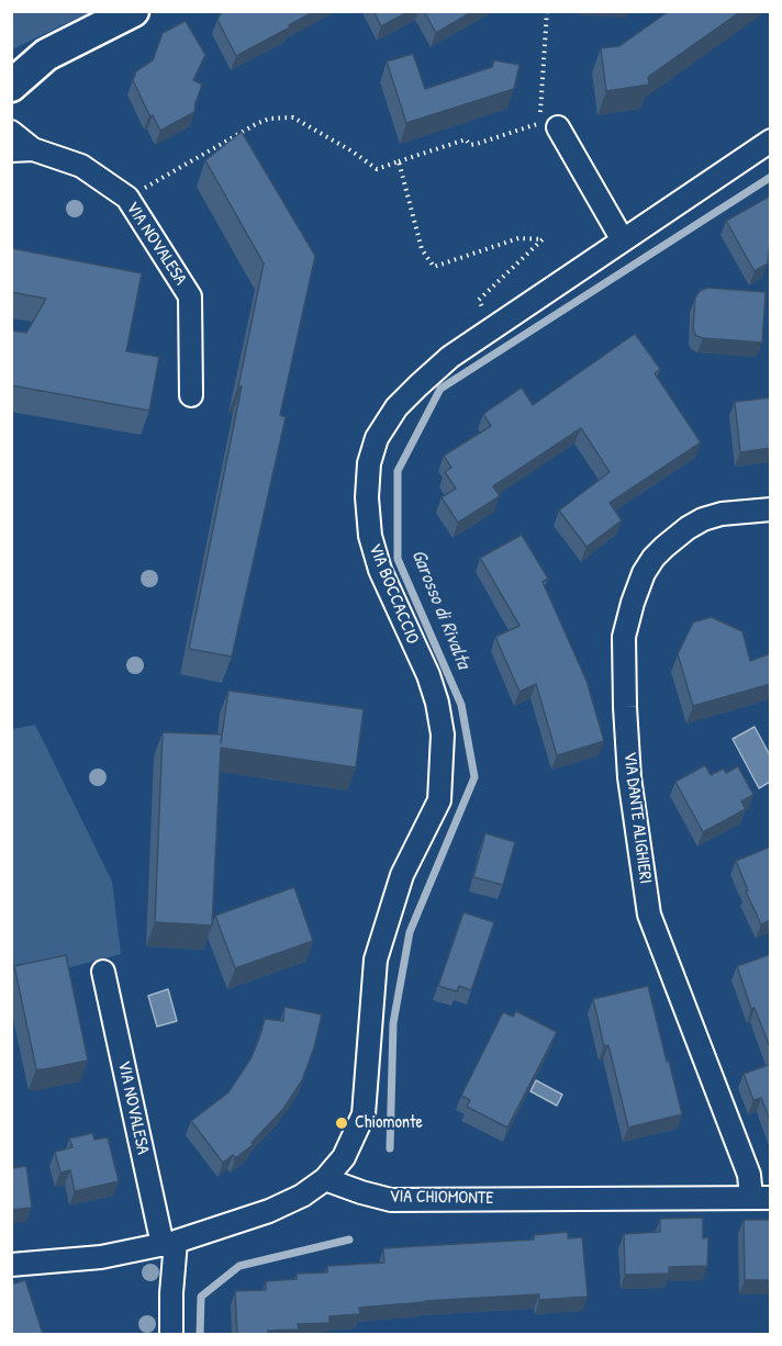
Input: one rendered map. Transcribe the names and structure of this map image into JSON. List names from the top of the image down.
{
  "streets": {
    "street": [
      "VIA NOVALESA",
      "VIA BOCCACCIO",
      "VIA DANTE ALIGHIERI",
      "VIA CHIOMONTE"
    ]
  },
  "crossings": [
    ["VIA BOCCACCIO", "VIA CHIOMONTE"],
    ["VIA DANTE ALIGHIERI", "VIA CHIOMONTE"]
  ],
  "water": ["Garosso di Rivalta"],
  "places": ["Chiomonte"]
}
